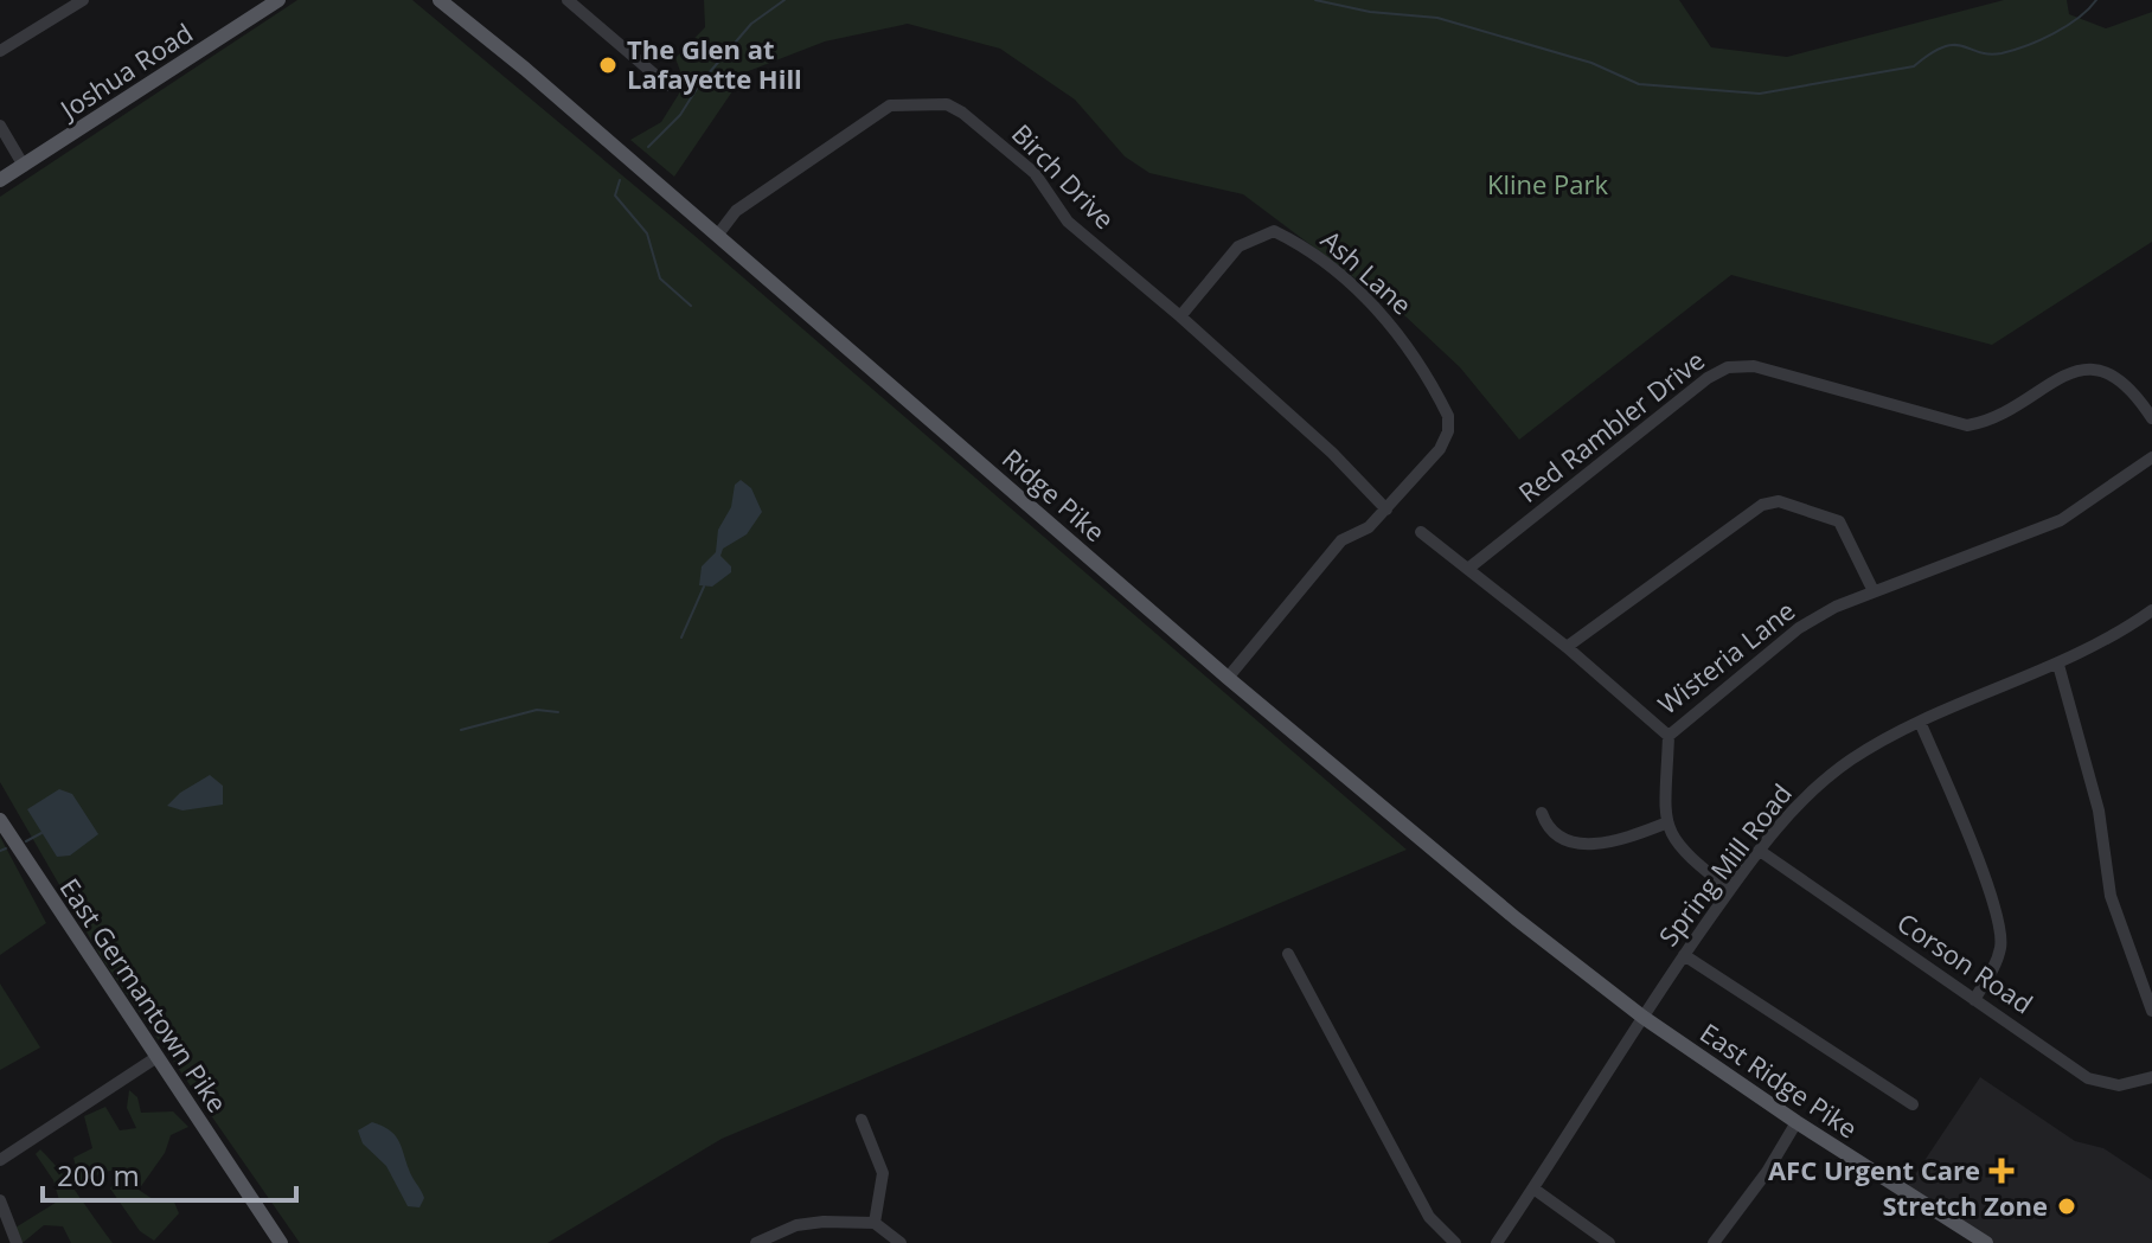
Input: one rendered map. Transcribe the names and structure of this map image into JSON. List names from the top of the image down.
{
  "streets": {
    "main road": [
      "Joshua Road",
      "Ridge Pike",
      "East Germantown Pike",
      "East Ridge Pike"
    ],
    "street": [
      "Birch Drive",
      "Ash Lane",
      "Red Rambler Drive",
      "Wisteria Lane",
      "Spring Mill Road",
      "Corson Road"
    ]
  },
  "crossings": [
    ["Birch Drive", "Ash Lane"],
    ["Birch Drive", "Ridge Pike"],
    ["Ash Lane", "Ridge Pike"],
    ["Red Rambler Drive", "Wisteria Lane"],
    ["Ridge Pike", "Spring Mill Road"],
    ["Ridge Pike", "East Ridge Pike"],
    ["Spring Mill Road", "Corson Road"],
    ["Spring Mill Road", "East Ridge Pike"]
  ],
  "parks": ["Kline Park"],
  "places": {
    "other": ["The Glen at Lafayette Hill", "Stretch Zone"],
    "health": ["AFC Urgent Care"]
  },
  "scale_bar": "200 m"
}
